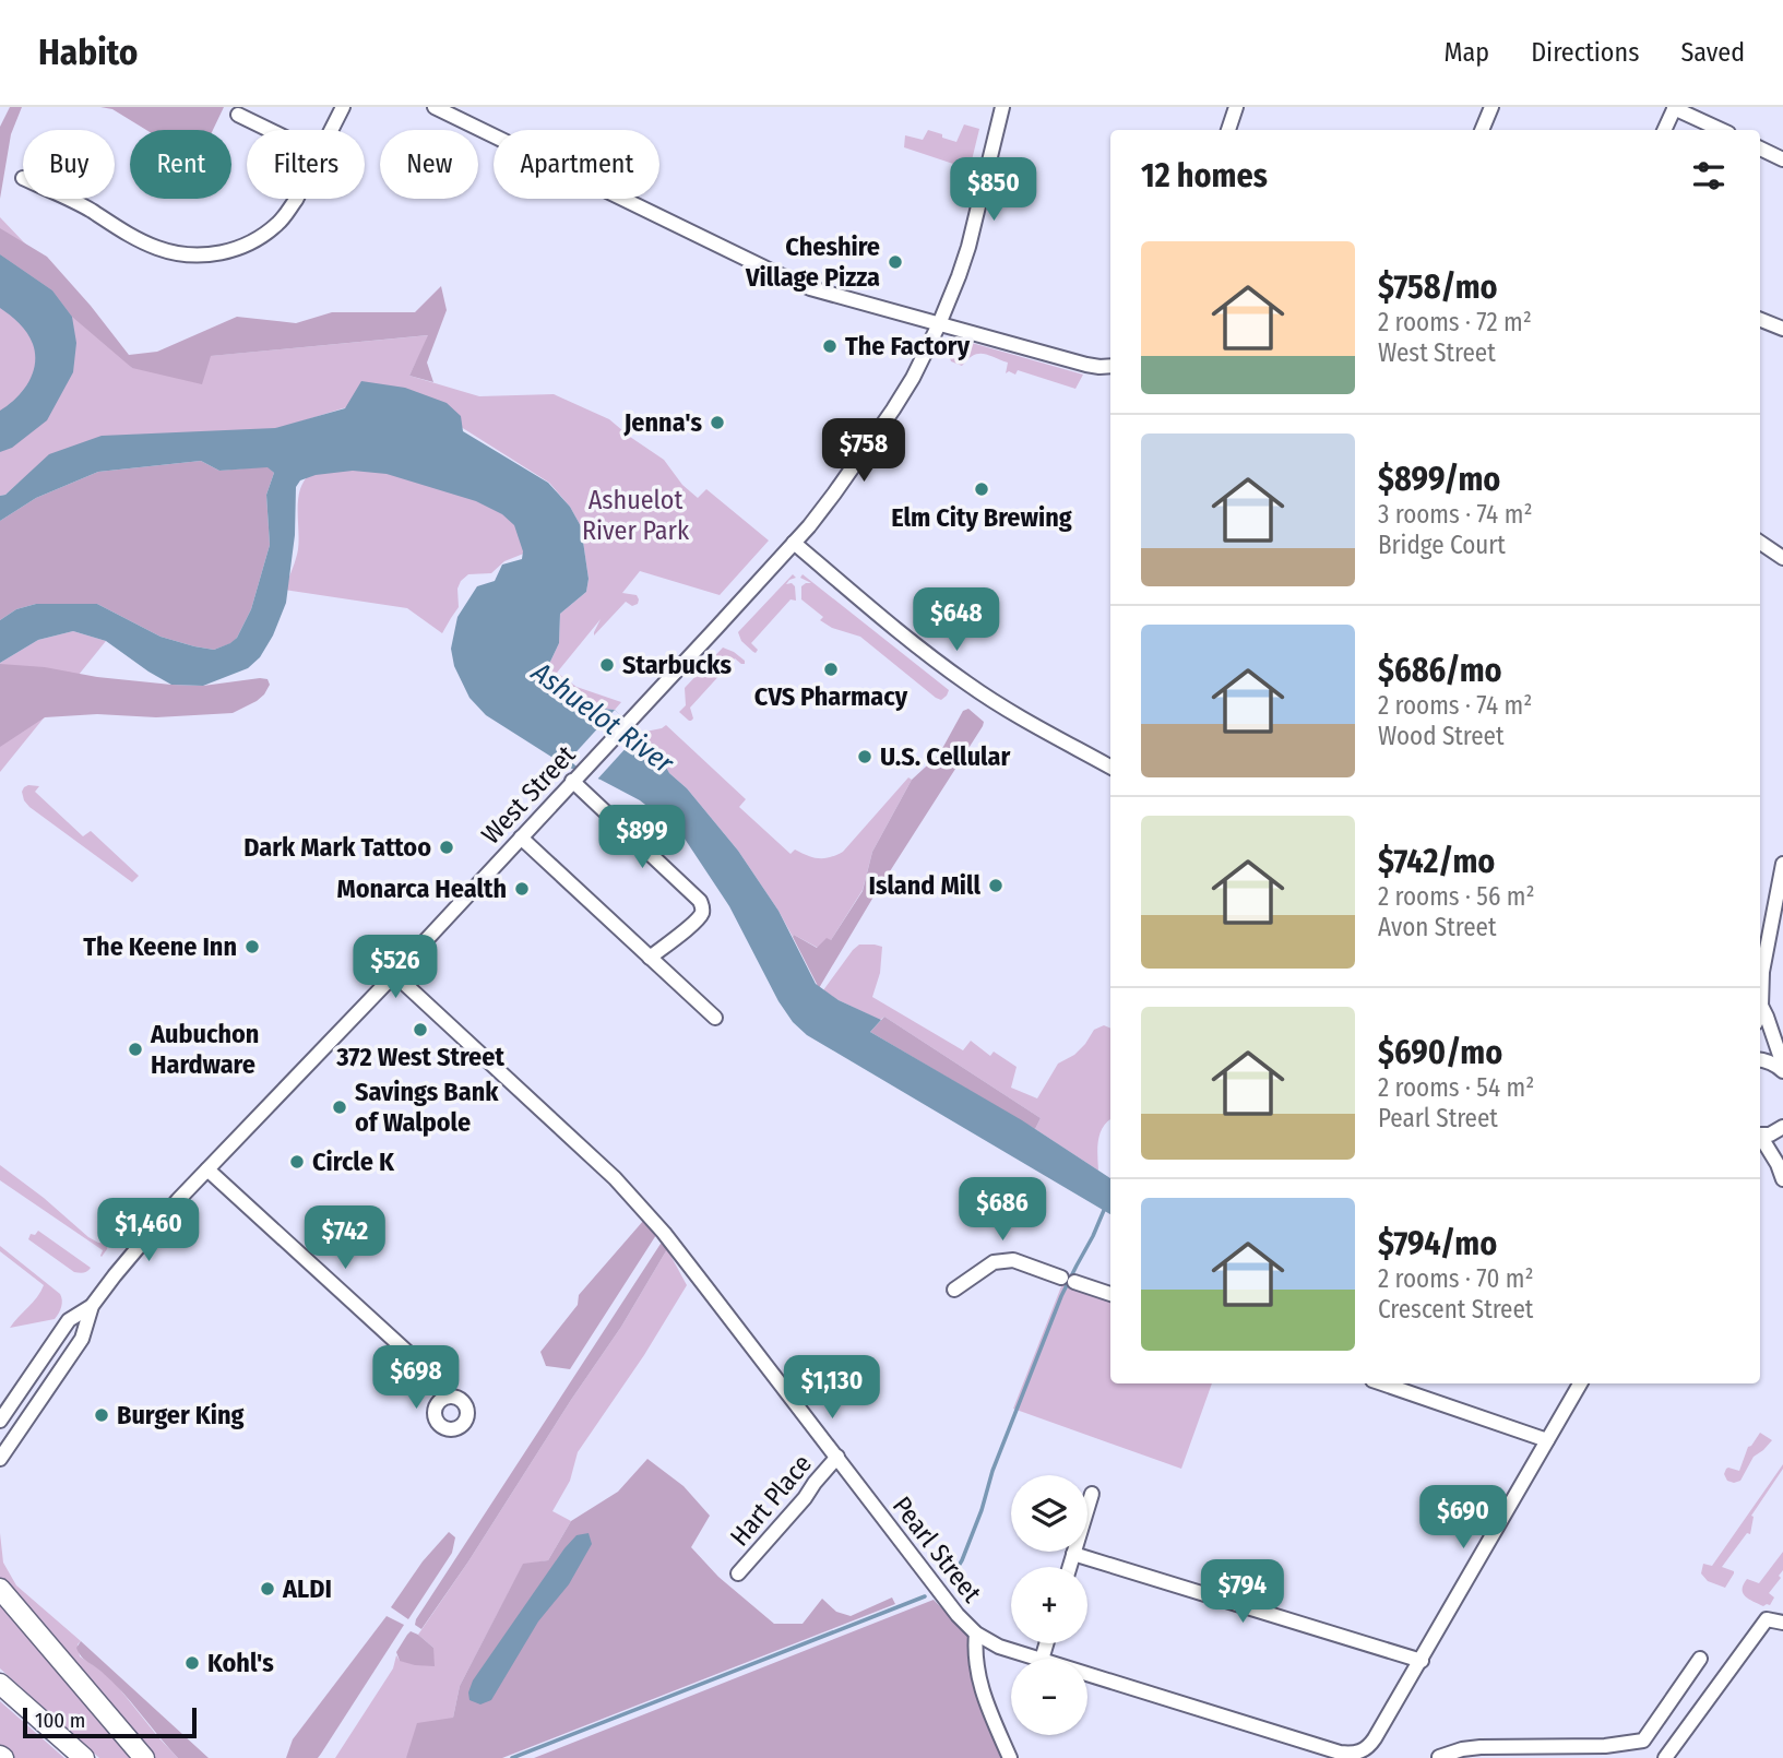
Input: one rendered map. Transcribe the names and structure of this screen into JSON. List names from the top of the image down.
{
  "streets": {
    "street": ["West Street", "Hart Place", "Pearl Street"]
  },
  "crossings": [
    ["West Street", "Pearl Street"],
    ["Hart Place", "Pearl Street"]
  ],
  "water": ["Ashuelot River"],
  "parks": ["Ashuelot River Park"],
  "places": [
    "Cheshire Village Pizza",
    "The Factory",
    "Jenna's",
    "Elm City Brewing",
    "Starbucks",
    "CVS Pharmacy",
    "U.S. Cellular",
    "Dark Mark Tattoo",
    "Island Mill",
    "Monarca Health",
    "The Keene Inn",
    "372 West Street",
    "Aubuchon Hardware",
    "Savings Bank of Walpole",
    "Circle K",
    "Burger King",
    "ALDI",
    "Kohl's"
  ],
  "scale_bar": "100 m",
  "page": {
    "header": "Habito",
    "nav": ["Map", "Directions", "Saved"],
    "chip": [
      "Buy",
      "Rent",
      "Filters",
      "New",
      "Apartment"
    ],
    "heading": "12 homes",
    "price": [
      "$850",
      "$758",
      "$648",
      "$899",
      "$526",
      "$686",
      "$1,460",
      "$742",
      "$698",
      "$1,130",
      "$690",
      "$794"
    ],
    "list": [
      {
        "name": "$758/mo",
        "note": "2 rooms · 72 m² · West Street"
      },
      {
        "name": "$899/mo",
        "note": "3 rooms · 74 m² · Bridge Court"
      },
      {
        "name": "$686/mo",
        "note": "2 rooms · 74 m² · Wood Street"
      },
      {
        "name": "$742/mo",
        "note": "2 rooms · 56 m² · Avon Street"
      },
      {
        "name": "$690/mo",
        "note": "2 rooms · 54 m² · Pearl Street"
      },
      {
        "name": "$794/mo",
        "note": "2 rooms · 70 m² · Crescent Street"
      }
    ],
    "map_buttons": ["+", "−"],
    "scale": "100 m"
  }
}
